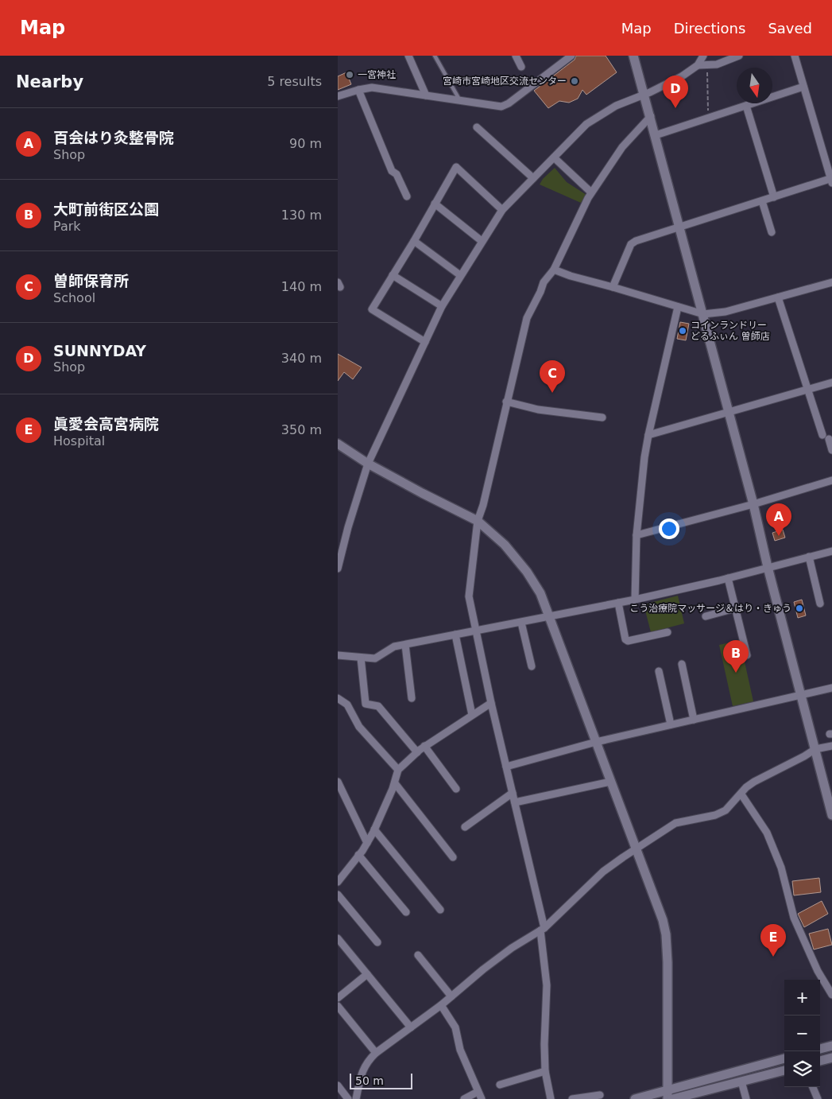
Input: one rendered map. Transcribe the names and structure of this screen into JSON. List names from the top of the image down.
{
  "places": [
    "一宮神社",
    "宮崎市宮崎地区交流センター",
    "コインランドリー どるふぃん 曽師店",
    "こう治療院マッサージ＆はり・きゅう"
  ],
  "scale_bar": "50 m",
  "north": "bottom",
  "page": {
    "header": "Map",
    "nav": ["Map", "Directions", "Saved"],
    "heading": ["Nearby", "5 results"],
    "pins": [
      "D",
      "C",
      "A",
      "B",
      "E"
    ],
    "list": [
      {
        "mark": "A",
        "name": "百会はり灸整骨院",
        "note": "Shop",
        "value": "90 m"
      },
      {
        "mark": "B",
        "name": "大町前街区公園",
        "note": "Park",
        "value": "130 m"
      },
      {
        "mark": "C",
        "name": "曽師保育所",
        "note": "School",
        "value": "140 m"
      },
      {
        "mark": "D",
        "name": "SUNNYDAY",
        "note": "Shop",
        "value": "340 m"
      },
      {
        "mark": "E",
        "name": "眞愛会高宮病院",
        "note": "Hospital",
        "value": "350 m"
      }
    ],
    "map_buttons": ["+", "−"],
    "scale": "50 m"
  }
}
